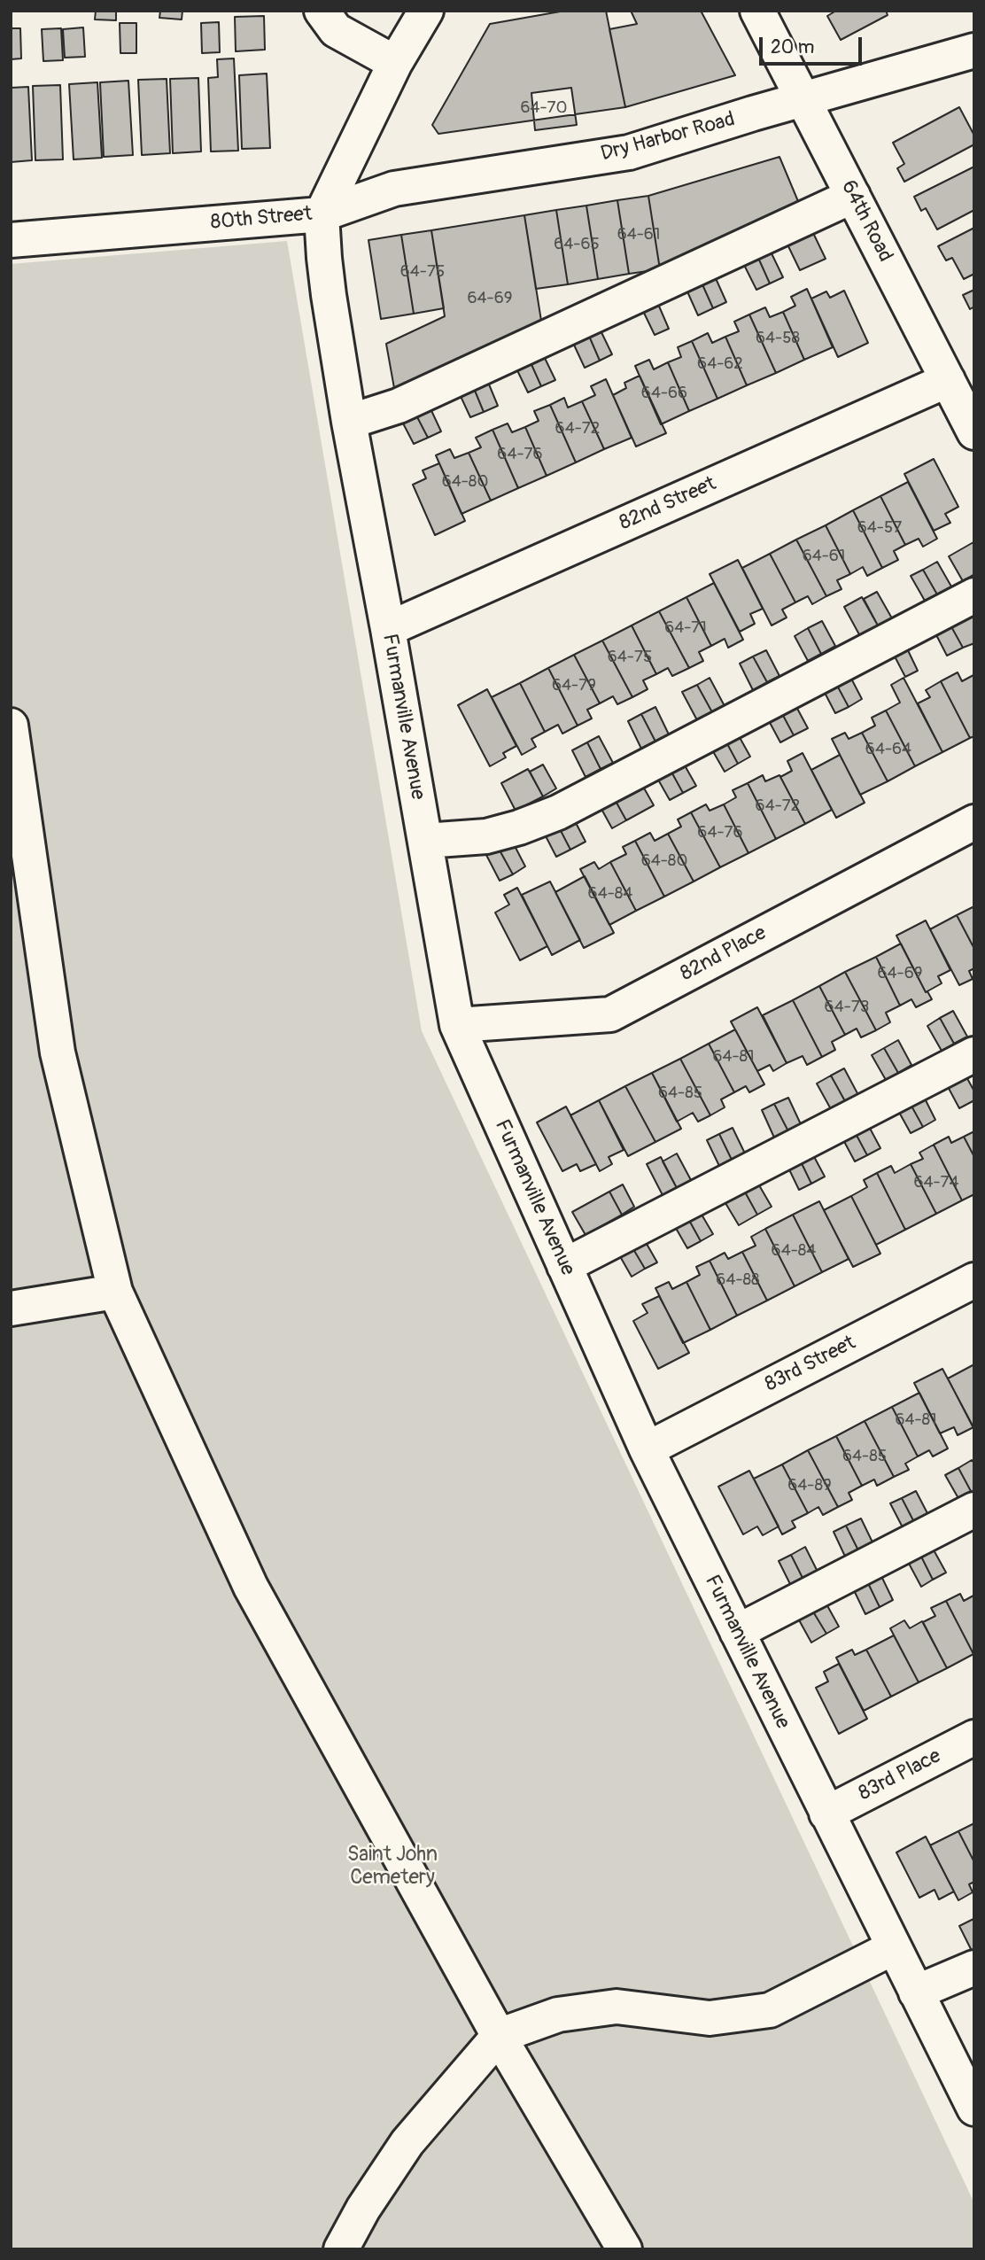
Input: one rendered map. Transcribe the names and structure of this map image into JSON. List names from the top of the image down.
{
  "streets": {
    "street": [
      "Dry Harbor Road",
      "80th Street",
      "64th Road",
      "82nd Street",
      "Furmanville Avenue",
      "82nd Place",
      "83rd Street",
      "83rd Place"
    ]
  },
  "crossings": [
    ["Dry Harbor Road", "80th Street"],
    ["Dry Harbor Road", "64th Road"],
    ["Dry Harbor Road", "Furmanville Avenue"],
    ["80th Street", "Furmanville Avenue"],
    ["64th Road", "82nd Street"],
    ["82nd Street", "Furmanville Avenue"],
    ["Furmanville Avenue", "82nd Place"],
    ["Furmanville Avenue", "83rd Street"],
    ["Furmanville Avenue", "83rd Place"]
  ],
  "parks": ["Saint John Cemetery"],
  "house_numbers": [
    "64-70",
    "64-61",
    "64-65",
    "64-75",
    "64-69",
    "64-58",
    "64-62",
    "64-66",
    "64-72",
    "64-76",
    "64-80",
    "64-57",
    "64-61",
    "64-71",
    "64-75",
    "64-79",
    "64-64",
    "64-72",
    "64-76",
    "64-80",
    "64-84",
    "64-69",
    "64-73",
    "64-81",
    "64-85",
    "64-74",
    "64-84",
    "64-88",
    "64-81",
    "64-85",
    "64-89"
  ],
  "scale_bar": "20 m"
}
